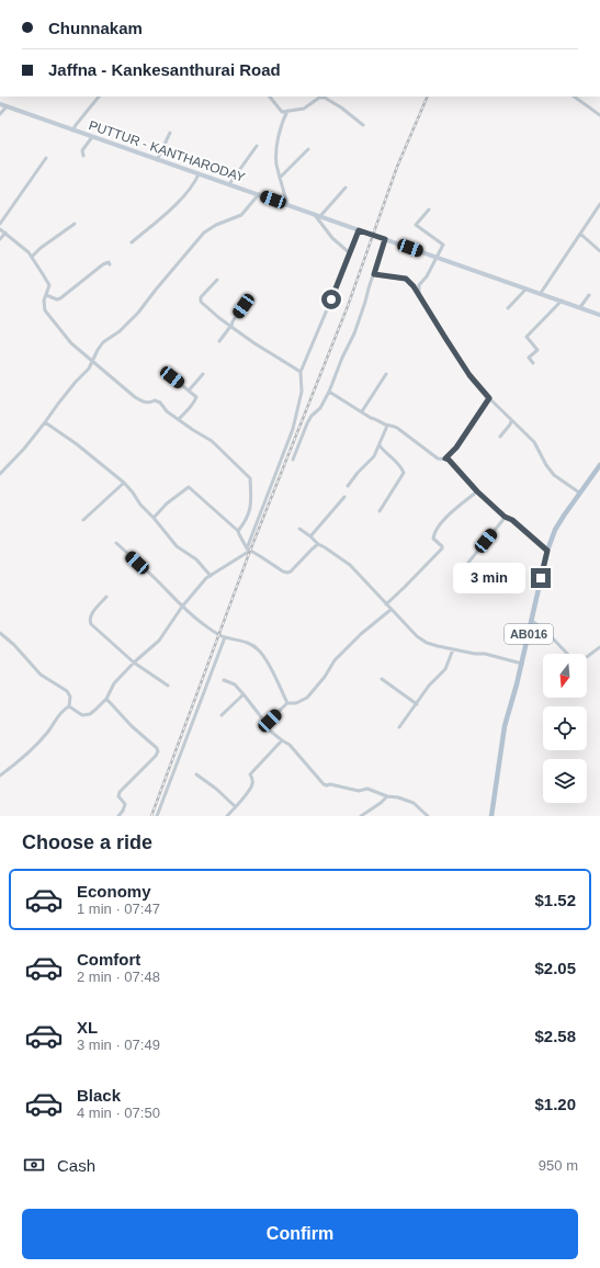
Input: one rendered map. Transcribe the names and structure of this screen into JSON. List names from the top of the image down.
{
  "streets": {
    "main road": ["PUTTUR - KANTHARODAY", "AB016"]
  },
  "north": "bottom",
  "page": {
    "banner": ["Chunnakam", "Jaffna - Kankesanthurai Road"],
    "bubble": "3 min",
    "heading": "Choose a ride",
    "list": [
      {
        "name": "Economy",
        "note": "1 min · 07:47",
        "value": "$1.52"
      },
      {
        "name": "Comfort",
        "note": "2 min · 07:48",
        "value": "$2.05"
      },
      {
        "name": "XL",
        "note": "3 min · 07:49",
        "value": "$2.58"
      },
      {
        "name": "Black",
        "note": "4 min · 07:50",
        "value": "$1.20"
      }
    ],
    "pay": ["Cash", "950 m"],
    "buttons": "Confirm"
  }
}
